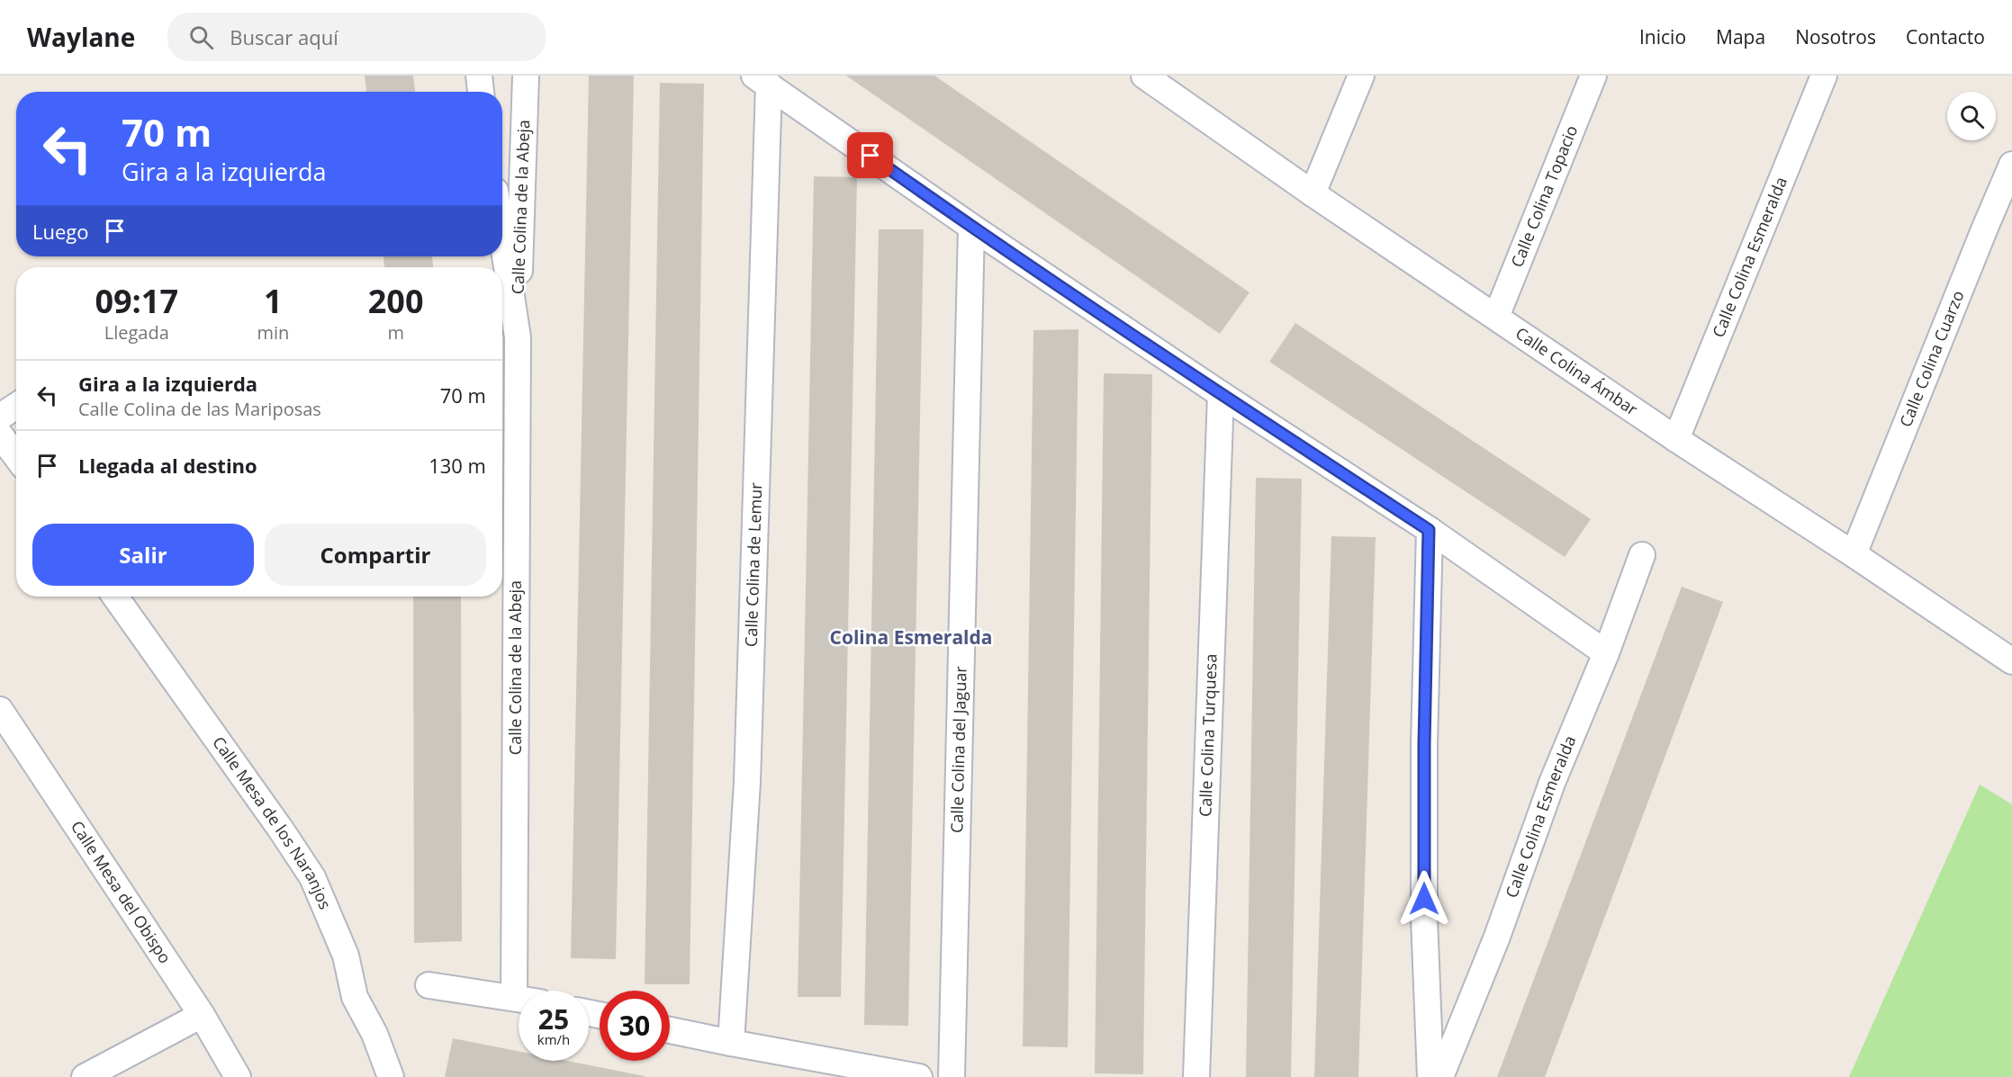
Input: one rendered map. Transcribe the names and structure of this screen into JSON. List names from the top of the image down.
{
  "streets": {
    "street": [
      "Calle Colina Topacio",
      "Calle Colina de la Abeja",
      "Calle Colina Esmeralda",
      "Calle Colina Cuarzo",
      "Calle Colina Ámbar",
      "Calle Colina de Lemur",
      "Calle Colina Turquesa",
      "Calle Colina del Jaguar",
      "Calle Mesa de los Naranjos",
      "Calle Mesa del Obispo"
    ]
  },
  "crossings": [
    ["Calle Colina Topacio", "Calle Colina Ámbar"],
    ["Calle Colina Esmeralda", "Calle Colina Ámbar"],
    ["Calle Colina Cuarzo", "Calle Colina Ámbar"]
  ],
  "districts": ["Colina Esmeralda"],
  "page": {
    "header": "Waylane",
    "search": "Buscar aquí",
    "nav": [
      "Inicio",
      "Mapa",
      "Nosotros",
      "Contacto"
    ],
    "turn": ["70 m", "Gira a la izquierda"],
    "then": "Luego",
    "eta": [
      "09:17",
      "Llegada",
      "1",
      "min",
      "200",
      "m"
    ],
    "list": [
      {
        "name": "Gira a la izquierda",
        "note": "Calle Colina de las Mariposas",
        "value": "70 m"
      },
      {
        "name": "Llegada al destino",
        "value": "130 m"
      }
    ],
    "buttons": ["Salir", "Compartir"],
    "speed": "25 km/h",
    "limit": "30"
  }
}
